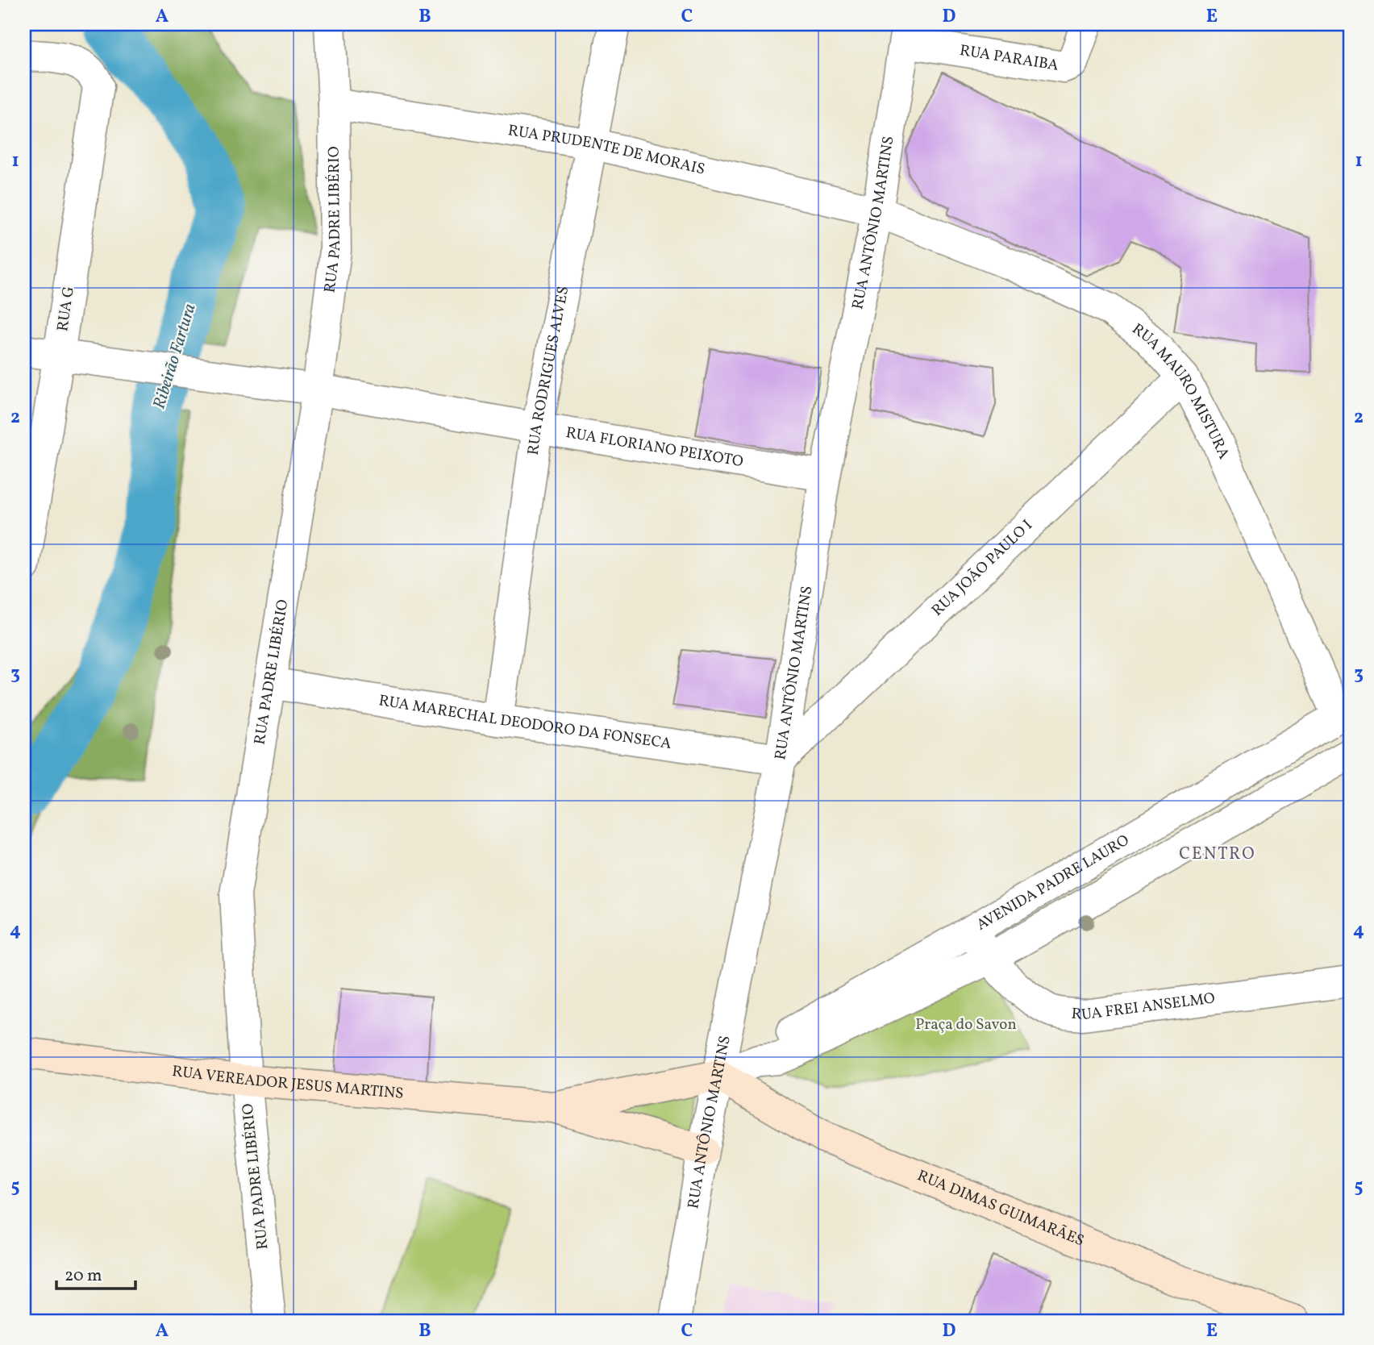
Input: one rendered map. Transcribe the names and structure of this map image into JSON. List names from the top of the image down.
{
  "streets": {
    "main road": ["RUA VEREADOR JESUS MARTINS", "RUA DIMAS GUIMARÃES"],
    "street": [
      "RUA PARAIBA",
      "RUA PRUDENTE DE MORAIS",
      "RUA PADRE LIBÉRIO",
      "RUA ANTÔNIO MARTINS",
      "RUA G",
      "RUA RODRIGUES ALVES",
      "RUA MAURO MISTURA",
      "RUA FLORIANO PEIXOTO",
      "RUA JOÃO PAULO I",
      "RUA MARECHAL DEODORO DA FONSECA",
      "AVENIDA PADRE LAURO",
      "RUA FREI ANSELMO"
    ]
  },
  "crossings": [
    ["RUA PARAIBA", "RUA ANTÔNIO MARTINS"],
    ["RUA PRUDENTE DE MORAIS", "RUA PADRE LIBÉRIO"],
    ["RUA PRUDENTE DE MORAIS", "RUA ANTÔNIO MARTINS"],
    ["RUA PRUDENTE DE MORAIS", "RUA RODRIGUES ALVES"],
    ["RUA PRUDENTE DE MORAIS", "RUA MAURO MISTURA"],
    ["RUA PADRE LIBÉRIO", "RUA FLORIANO PEIXOTO"],
    ["RUA PADRE LIBÉRIO", "RUA MARECHAL DEODORO DA FONSECA"],
    ["RUA PADRE LIBÉRIO", "RUA VEREADOR JESUS MARTINS"],
    ["RUA ANTÔNIO MARTINS", "RUA MAURO MISTURA"],
    ["RUA ANTÔNIO MARTINS", "RUA FLORIANO PEIXOTO"],
    ["RUA ANTÔNIO MARTINS", "RUA JOÃO PAULO I"],
    ["RUA ANTÔNIO MARTINS", "RUA MARECHAL DEODORO DA FONSECA"],
    ["RUA ANTÔNIO MARTINS", "AVENIDA PADRE LAURO"],
    ["RUA ANTÔNIO MARTINS", "RUA VEREADOR JESUS MARTINS"],
    ["RUA ANTÔNIO MARTINS", "RUA DIMAS GUIMARÃES"],
    ["RUA G", "RUA FLORIANO PEIXOTO"],
    ["RUA RODRIGUES ALVES", "RUA FLORIANO PEIXOTO"],
    ["RUA RODRIGUES ALVES", "RUA MARECHAL DEODORO DA FONSECA"],
    ["RUA MAURO MISTURA", "RUA JOÃO PAULO I"],
    ["RUA MAURO MISTURA", "AVENIDA PADRE LAURO"],
    ["RUA JOÃO PAULO I", "RUA MARECHAL DEODORO DA FONSECA"],
    ["AVENIDA PADRE LAURO", "RUA FREI ANSELMO"],
    ["AVENIDA PADRE LAURO", "RUA VEREADOR JESUS MARTINS"],
    ["AVENIDA PADRE LAURO", "RUA DIMAS GUIMARÃES"],
    ["RUA VEREADOR JESUS MARTINS", "RUA DIMAS GUIMARÃES"]
  ],
  "districts": ["CENTRO"],
  "water": ["Ribeirão Fartura"],
  "parks": ["Praça do Savon"],
  "scale_bar": "20 m",
  "grid": {
    "columns": [
      "A",
      "B",
      "C",
      "D",
      "E"
    ],
    "rows": [
      "1",
      "2",
      "3",
      "4",
      "5"
    ]
  }
}
